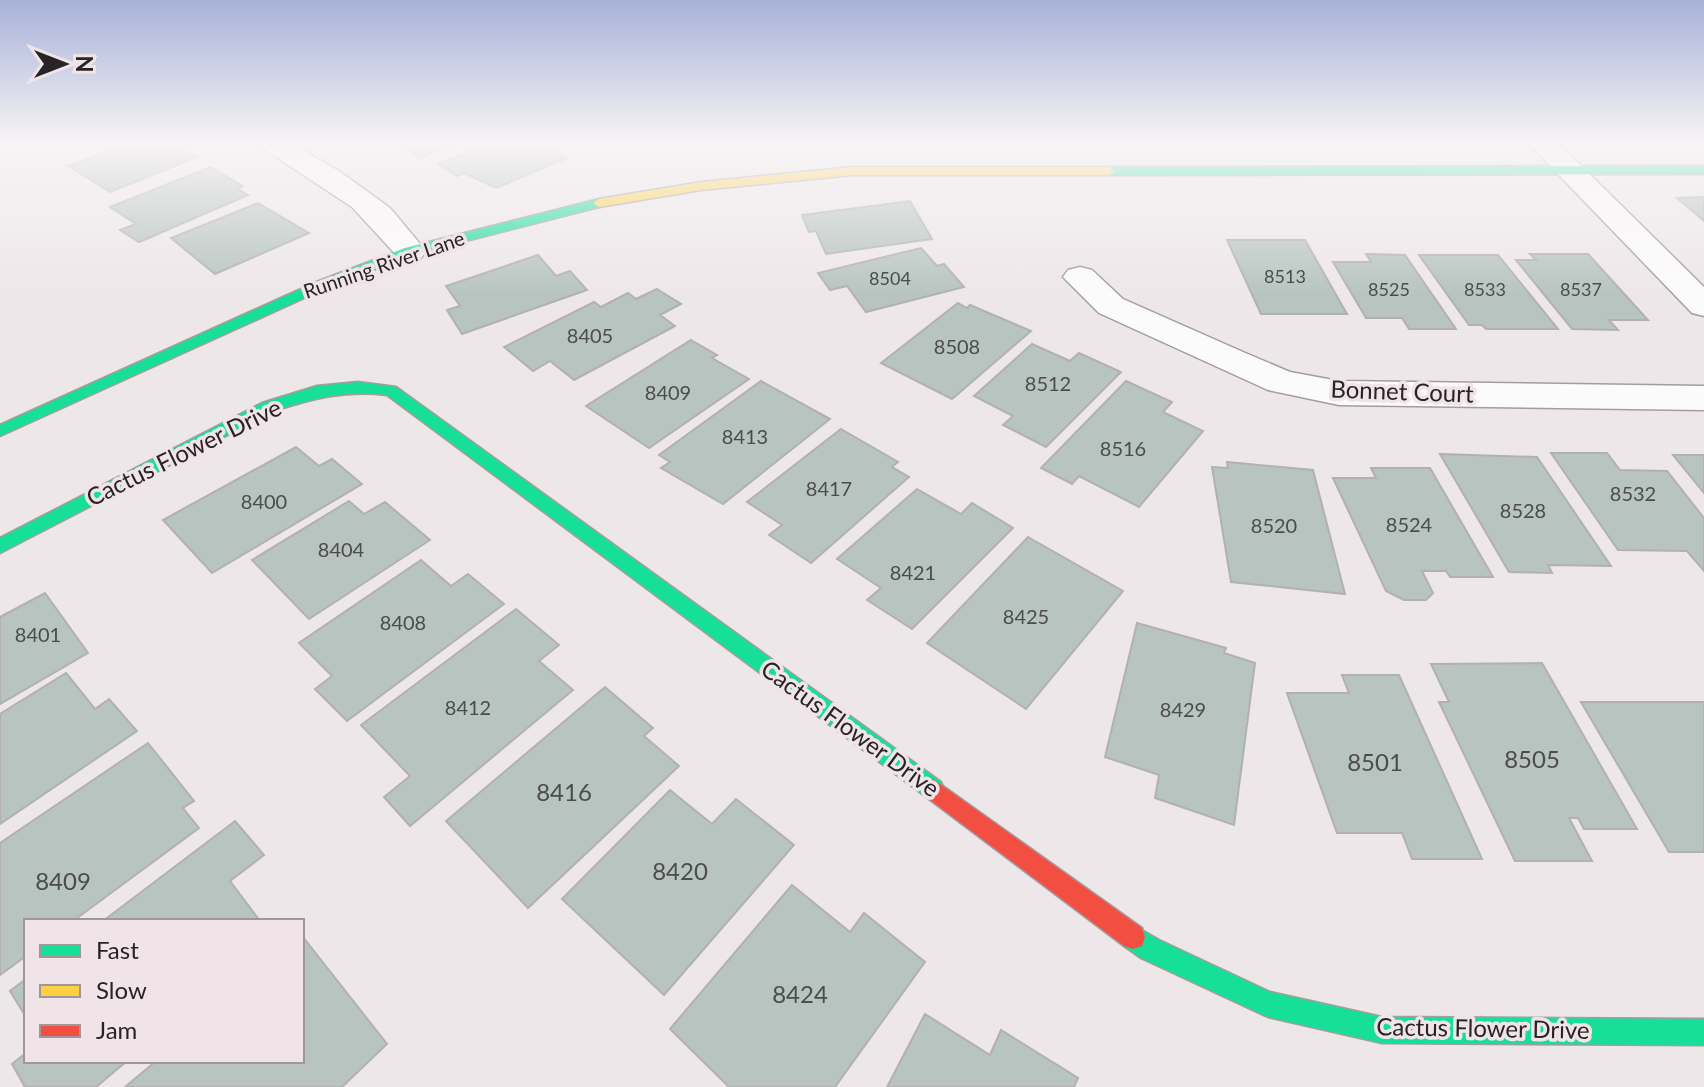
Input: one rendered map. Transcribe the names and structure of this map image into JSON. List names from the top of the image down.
{
  "streets": {
    "street": ["Running River Lane", "Bonnet Court", "Cactus Flower Drive"]
  },
  "house_numbers": [
    "8513",
    "8504",
    "8525",
    "8533",
    "8537",
    "8405",
    "8508",
    "8512",
    "8409",
    "8413",
    "8516",
    "8417",
    "8532",
    "8400",
    "8528",
    "8524",
    "8520",
    "8404",
    "8421",
    "8425",
    "8408",
    "8401",
    "8412",
    "8429",
    "8505",
    "8501",
    "8416",
    "8420",
    "8409",
    "8424"
  ],
  "legend": ["Fast", "Slow", "Jam"],
  "north": "right"
}
